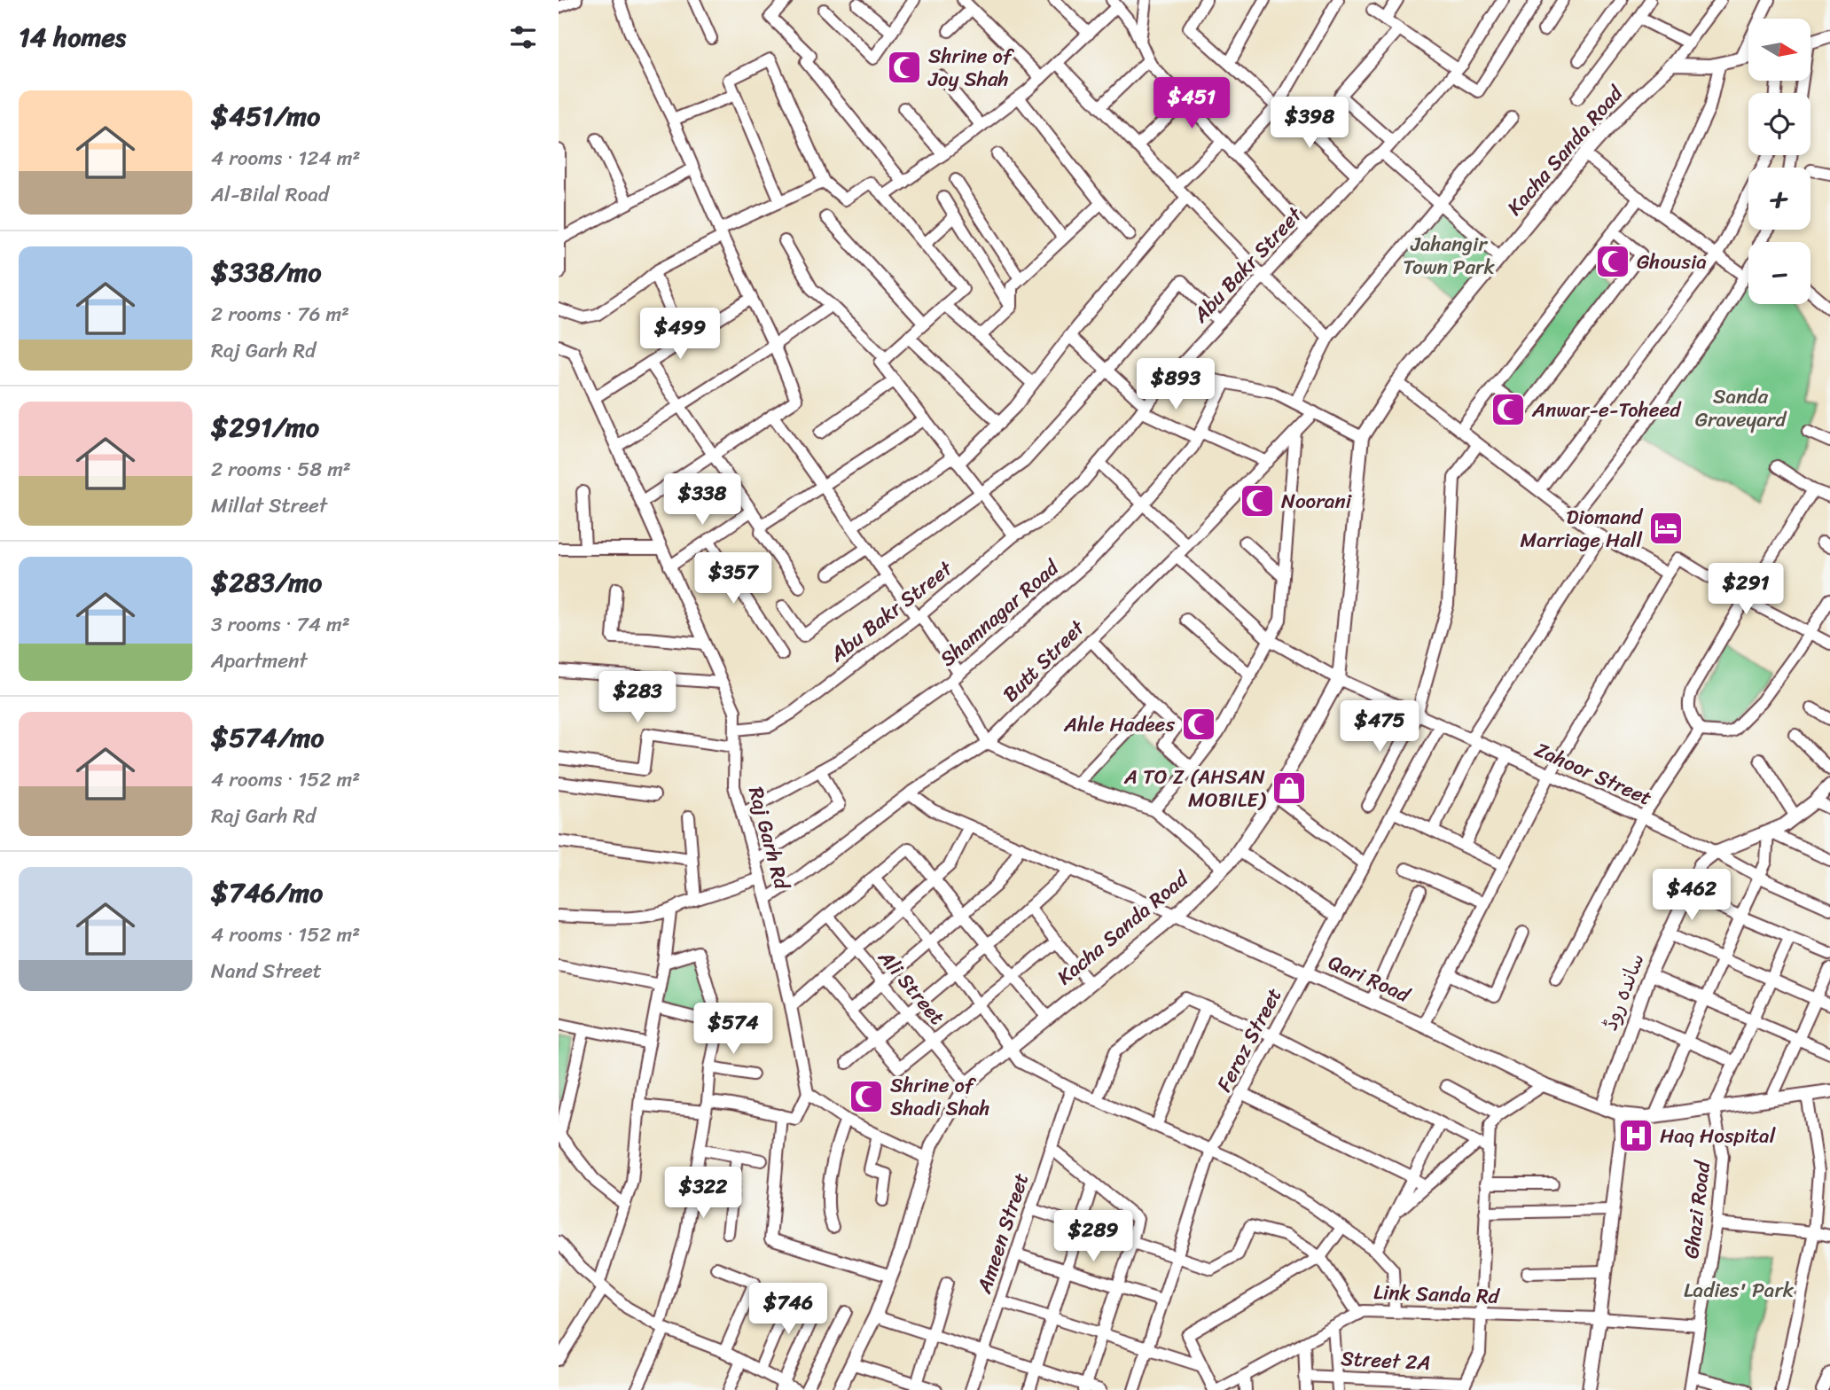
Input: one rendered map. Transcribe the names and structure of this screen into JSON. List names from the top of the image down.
{
  "streets": {
    "main road": ["Kacha Sanda Road", "Qari Road", "ساندہ روڈ"],
    "street": [
      "Abu Bakr Street",
      "Shamnagar Road",
      "Butt Street",
      "Zahoor Street",
      "Raj Garh Rd",
      "Ali Street",
      "Feroz Street",
      "Ghazi Road",
      "Ameen Street",
      "Link Sanda Rd",
      "Street 2A"
    ]
  },
  "crossings": [
    ["Kacha Sanda Road", "Zahoor Street"],
    ["Kacha Sanda Road", "Qari Road"],
    ["Kacha Sanda Road", "Ali Street"],
    ["Abu Bakr Street", "Raj Garh Rd"],
    ["Shamnagar Road", "Raj Garh Rd"],
    ["Butt Street", "Zahoor Street"],
    ["Butt Street", "Raj Garh Rd"],
    ["Butt Street", "Qari Road"],
    ["Zahoor Street", "ساندہ روڈ"],
    ["Zahoor Street", "Feroz Street"],
    ["Qari Road", "ساندہ روڈ"],
    ["Qari Road", "Feroz Street"],
    ["Qari Road", "Ghazi Road"],
    ["Ghazi Road", "Link Sanda Rd"]
  ],
  "parks": ["Jahangir Town Park", "Sanda Graveyard", "Ladies' Park"],
  "places": {
    "mosque": [
      "Shrine of Joy Shah",
      "Ghousia",
      "Anwar-e-Toheed",
      "Noorani",
      "Ahle Hadees",
      "Shrine of Shadi Shah"
    ],
    "hotel": ["Diomand Marriage Hall"],
    "shop": ["A TO Z (AHSAN MOBILE)"],
    "hospital": ["Haq Hospital"]
  },
  "north": "right",
  "page": {
    "heading": "14 homes",
    "map_buttons": ["+", "−"],
    "list": [
      {
        "name": "$451/mo",
        "note": "4 rooms · 124 m² · Al-Bilal Road"
      },
      {
        "name": "$338/mo",
        "note": "2 rooms · 76 m² · Raj Garh Rd"
      },
      {
        "name": "$291/mo",
        "note": "2 rooms · 58 m² · Millat Street"
      },
      {
        "name": "$283/mo",
        "note": "3 rooms · 74 m² · Apartment"
      },
      {
        "name": "$574/mo",
        "note": "4 rooms · 152 m² · Raj Garh Rd"
      },
      {
        "name": "$746/mo",
        "note": "4 rooms · 152 m² · Nand Street"
      }
    ],
    "price": [
      "$451",
      "$398",
      "$499",
      "$893",
      "$338",
      "$357",
      "$291",
      "$283",
      "$475",
      "$462",
      "$574",
      "$322",
      "$289",
      "$746"
    ]
  }
}
